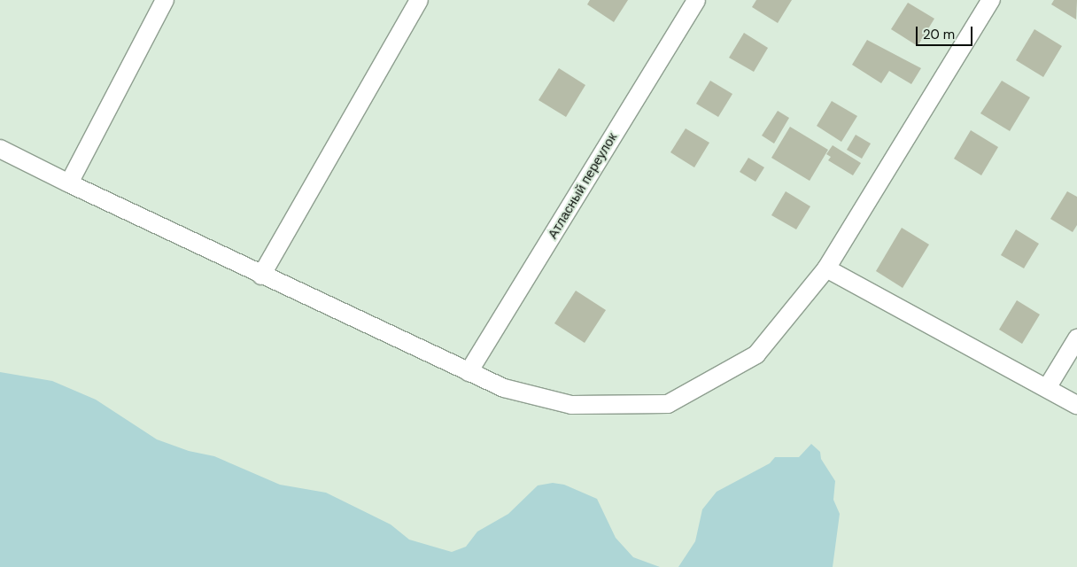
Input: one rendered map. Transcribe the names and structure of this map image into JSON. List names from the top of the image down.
{
  "streets": {
    "street": ["Атласный переулок"]
  },
  "scale_bar": "20 m"
}
